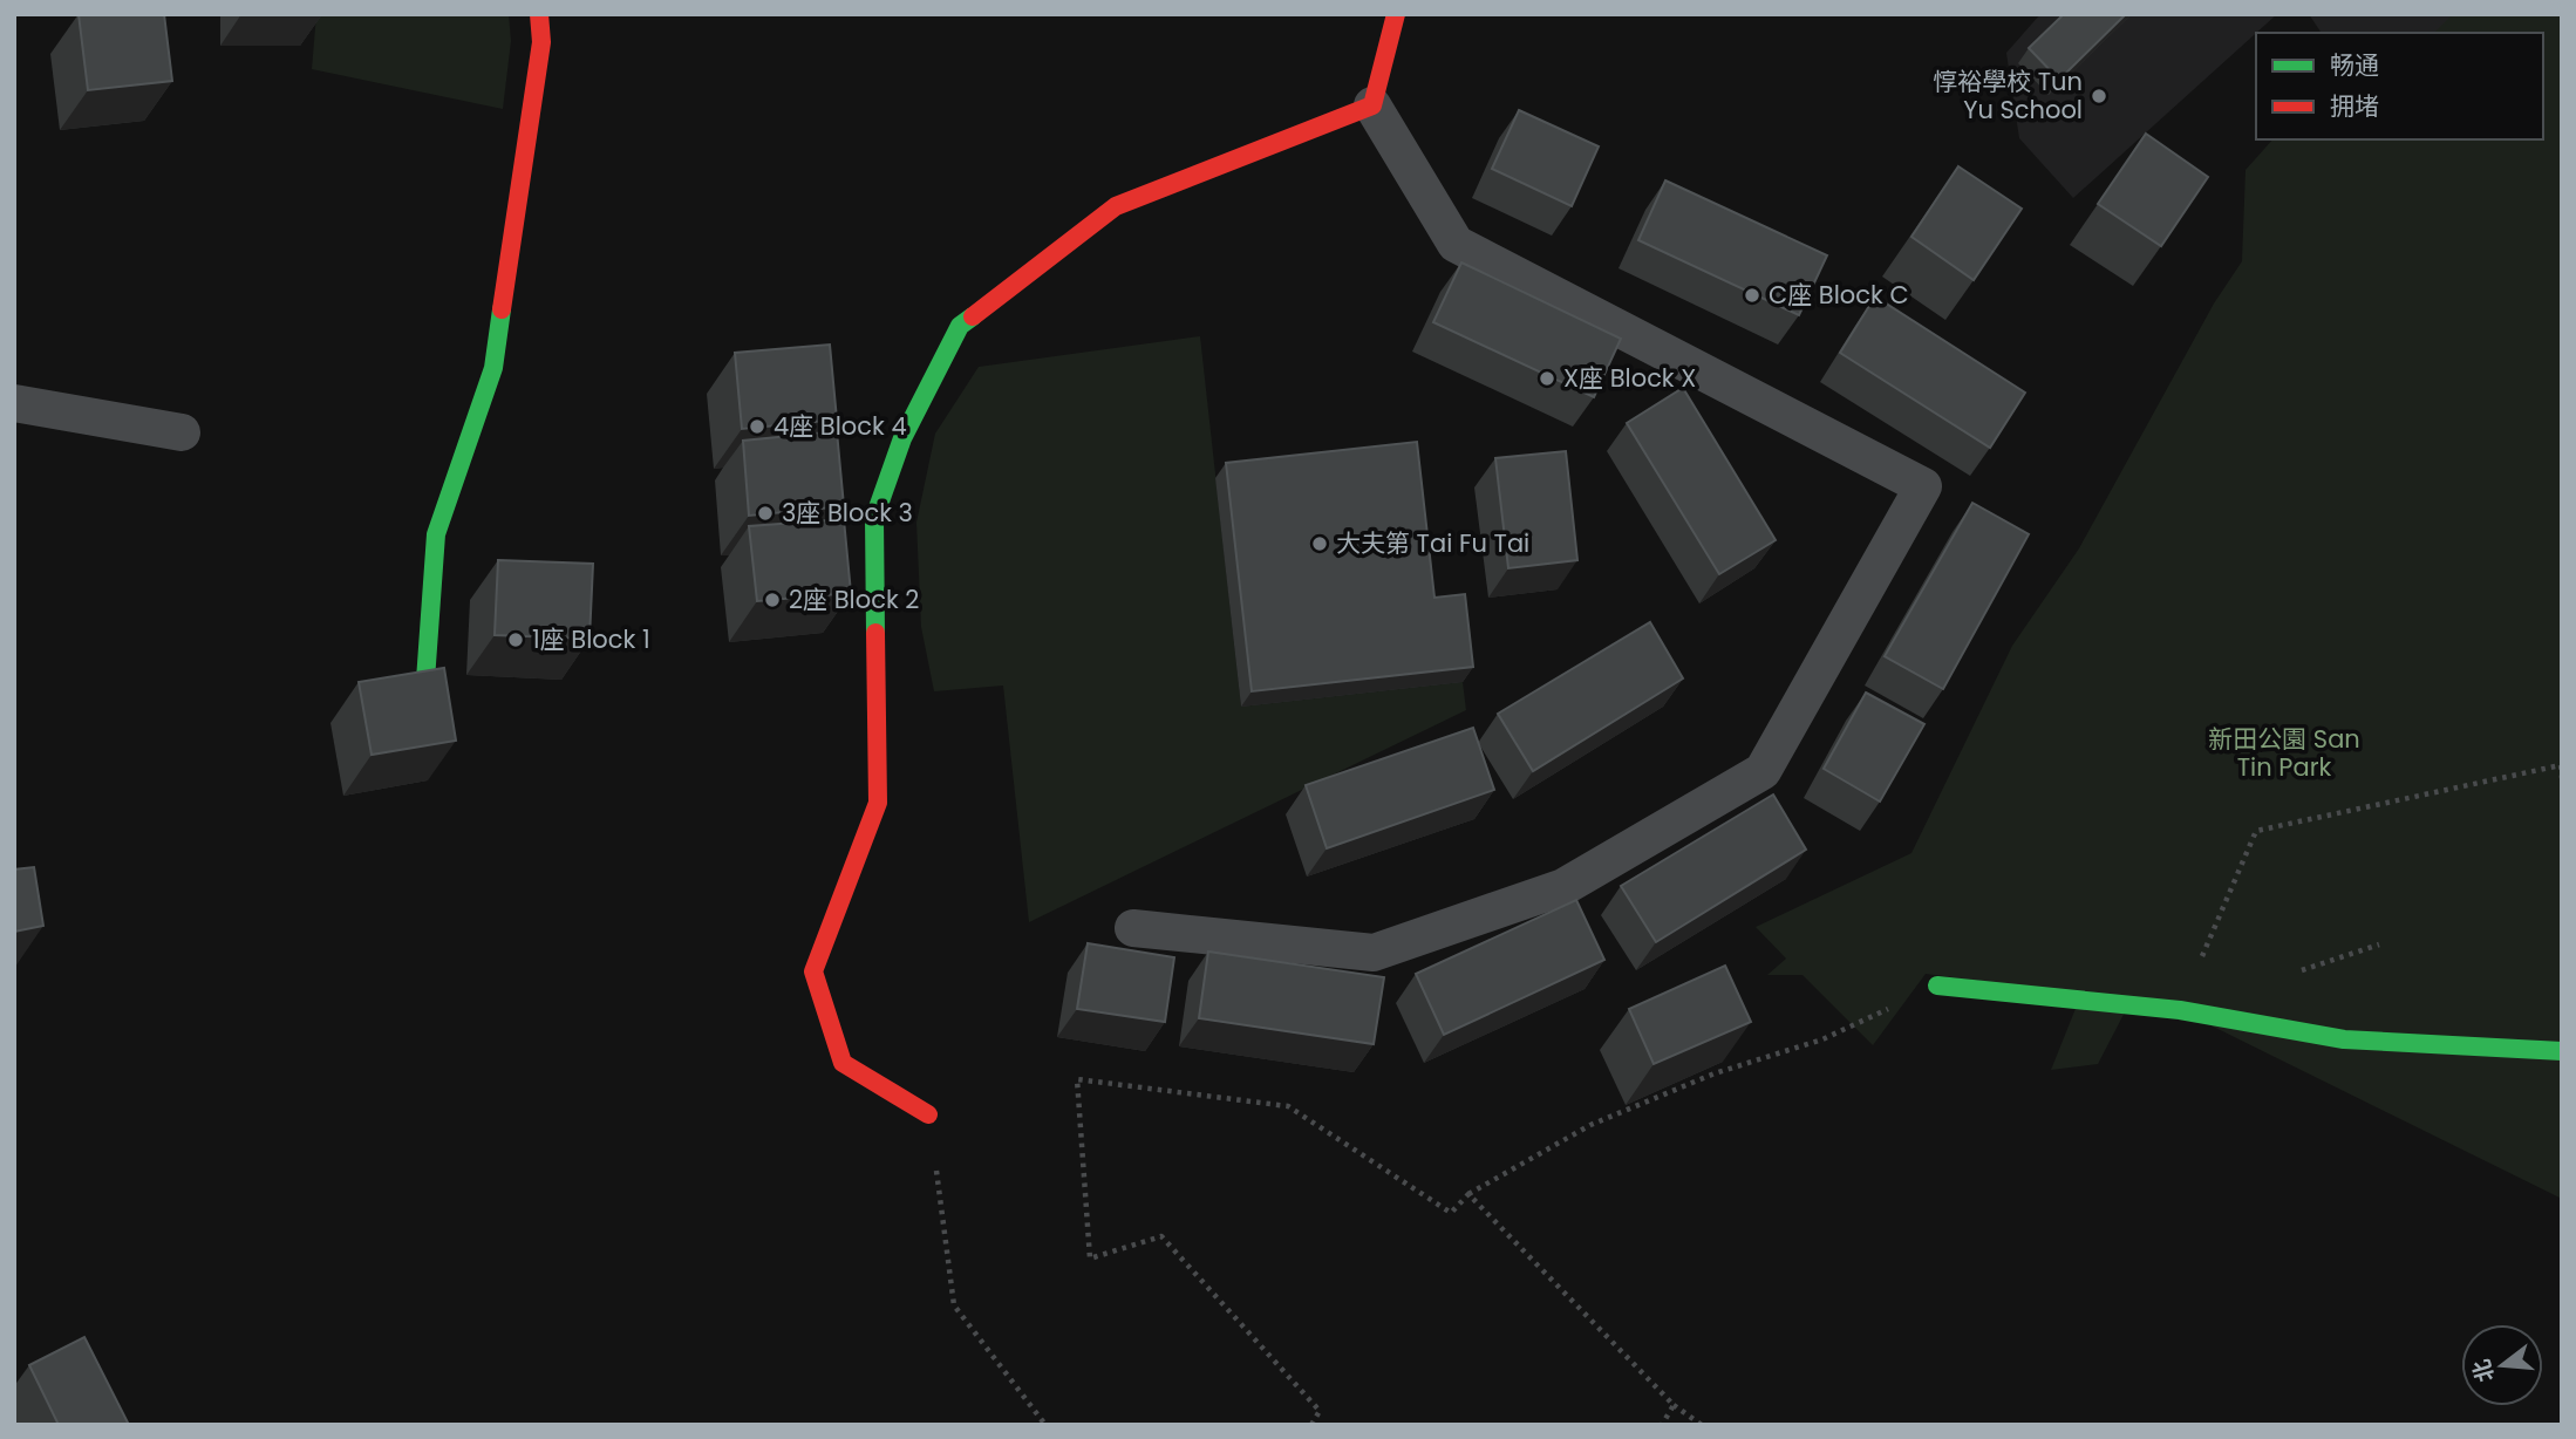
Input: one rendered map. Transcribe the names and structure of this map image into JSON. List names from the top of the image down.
{
  "parks": ["新田公園 San Tin Park"],
  "places": [
    "惇裕學校 Tun Yu School",
    "C座 Block C",
    "X座 Block X",
    "4座 Block 4",
    "3座 Block 3",
    "大夫第 Tai Fu Tai",
    "2座 Block 2",
    "1座 Block 1"
  ],
  "legend": ["畅通", "拥堵"],
  "north": "left"
}
